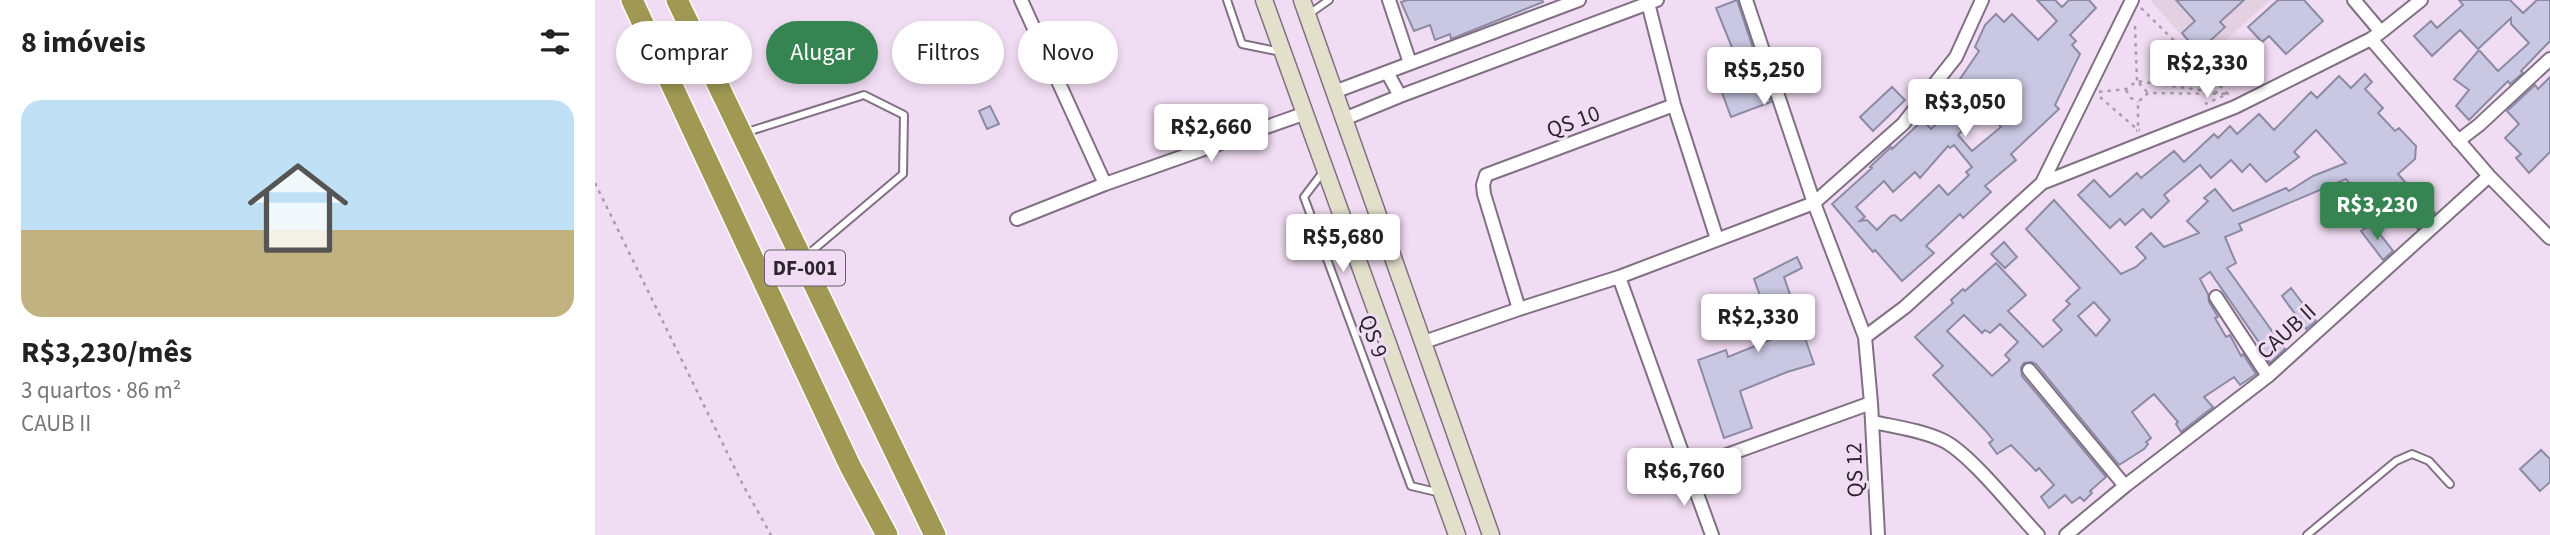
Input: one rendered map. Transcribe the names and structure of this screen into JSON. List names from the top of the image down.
{
  "streets": {
    "highway": ["DF-001"],
    "street": ["QS 10", "CAUB II", "QS 12"],
    "lane": ["QS 9"]
  },
  "page": {
    "heading": "8 imóveis",
    "chip": [
      "Comprar",
      "Alugar",
      "Filtros",
      "Novo"
    ],
    "price": [
      "R$2,330",
      "R$5,250",
      "R$3,050",
      "R$2,660",
      "R$3,230",
      "R$5,680",
      "R$2,330",
      "R$6,760"
    ],
    "list": [
      {
        "name": "R$3,230/mês",
        "note": "3 quartos · 86 m² · CAUB II"
      }
    ]
  }
}
